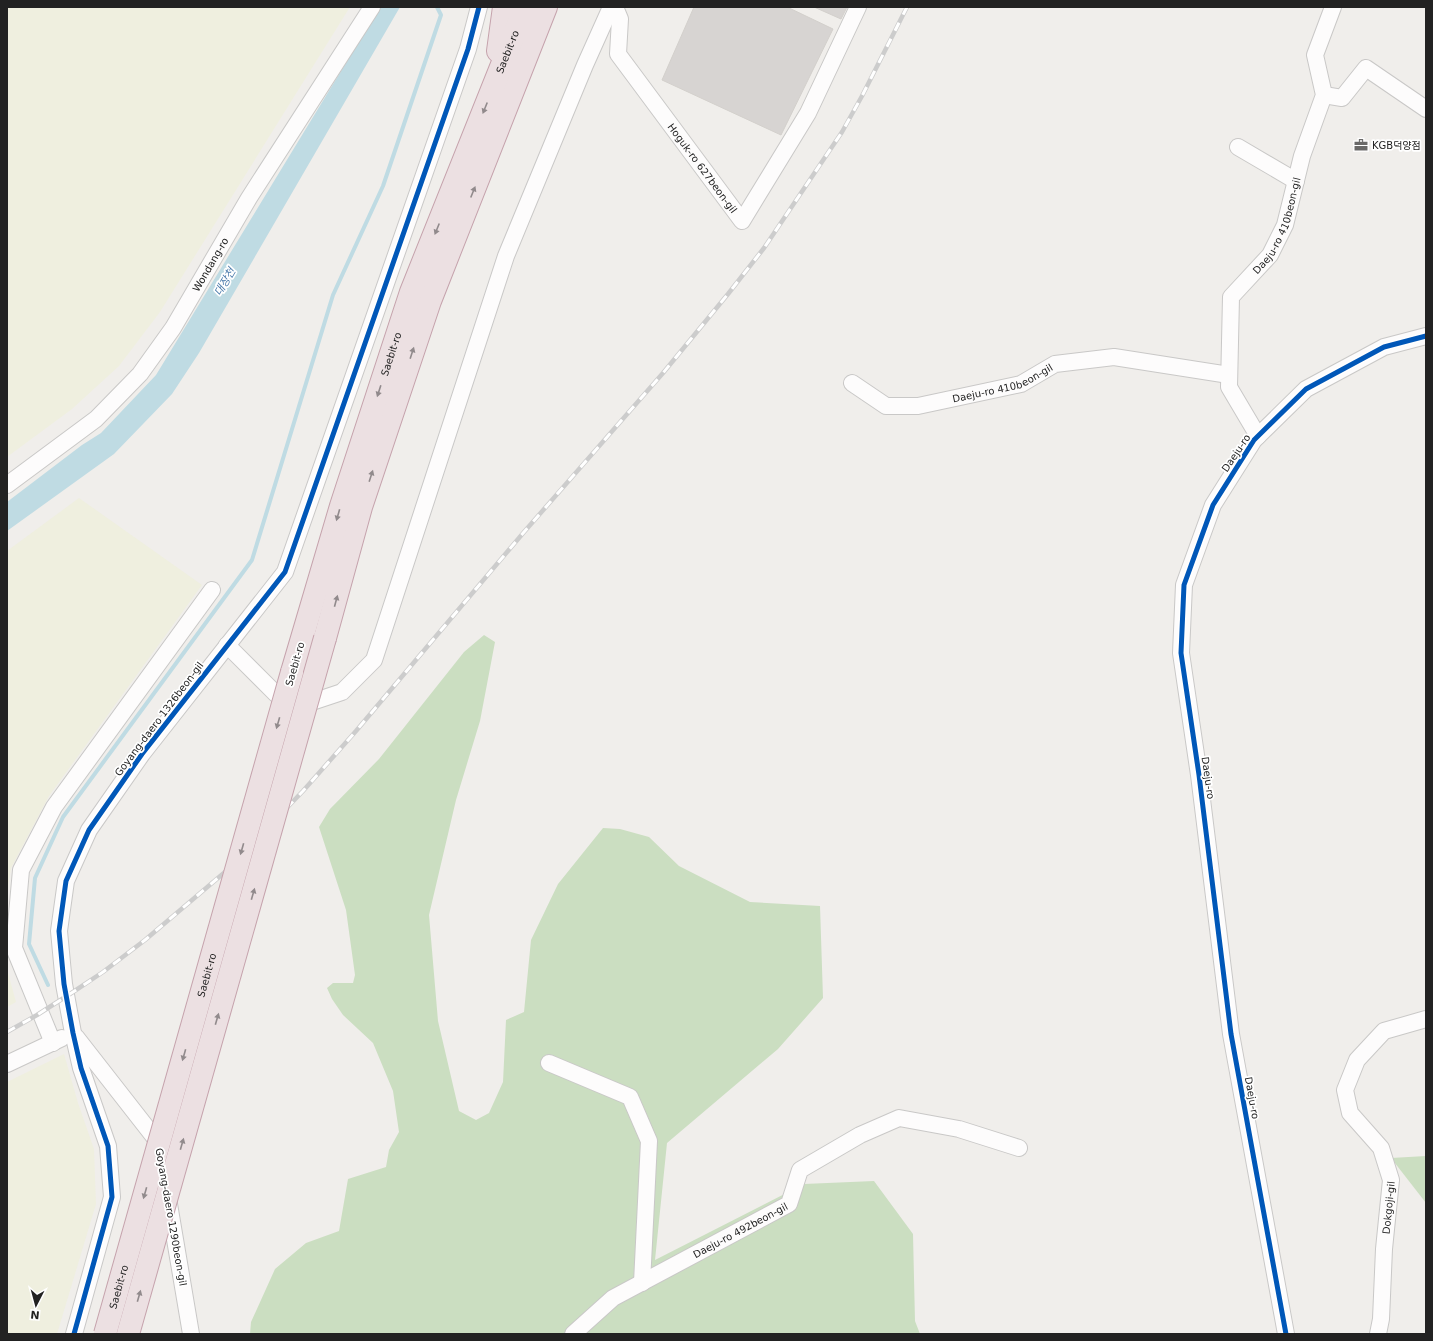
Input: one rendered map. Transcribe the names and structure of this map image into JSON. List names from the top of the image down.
{
  "streets": {
    "highway": ["Saebit-ro"],
    "street": [
      "Hoguk-ro 627beon-gil",
      "Daeju-ro 410beon-gil",
      "Wondang-ro",
      "Daeju-ro",
      "Goyang-daero 1326beon-gil",
      "Dokgoji-gil",
      "Goyang-daero 1290beon-gil",
      "Daeju-ro 492beon-gil"
    ]
  },
  "crossings": [
    ["Daeju-ro 410beon-gil", "Daeju-ro"],
    ["Goyang-daero 1326beon-gil", "Goyang-daero 1290beon-gil"]
  ],
  "water": ["대장천"],
  "places": {
    "office": ["KGB덕양점"]
  },
  "north": "bottom"
}
